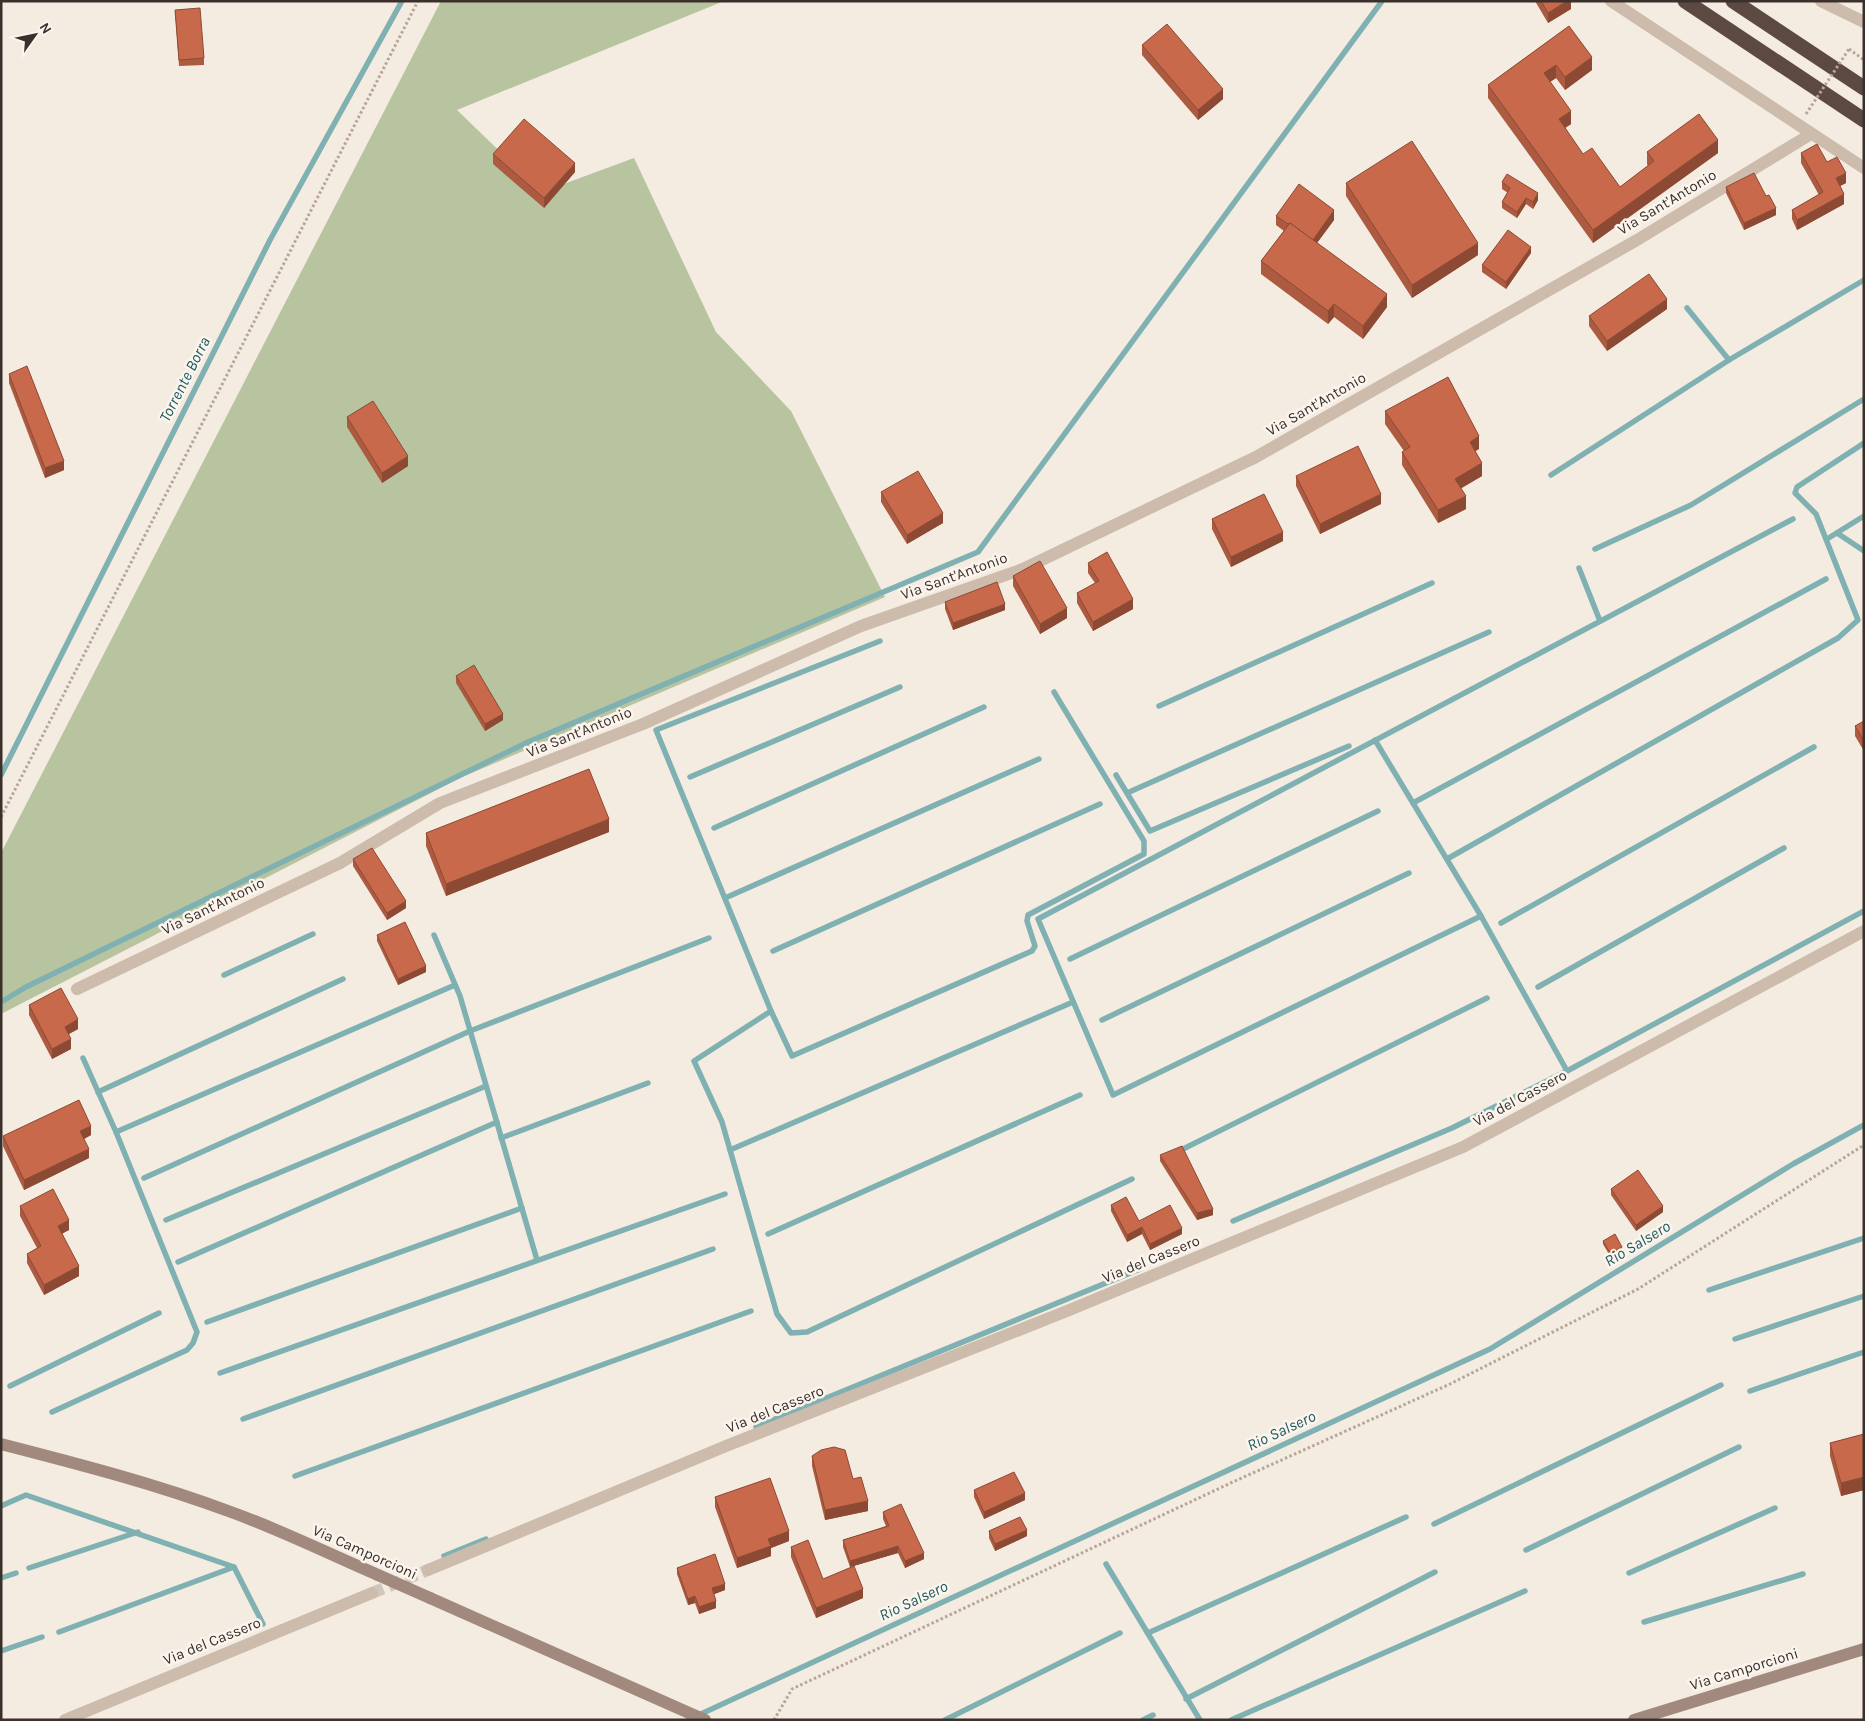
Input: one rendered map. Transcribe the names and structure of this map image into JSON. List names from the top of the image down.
{
  "streets": {
    "main road": ["Via Camporcioni"],
    "street": ["Via Sant'Antonio", "Via del Cassero"]
  },
  "water": ["Torrente Borra", "Rio Salsero"],
  "north": "top right"
}
